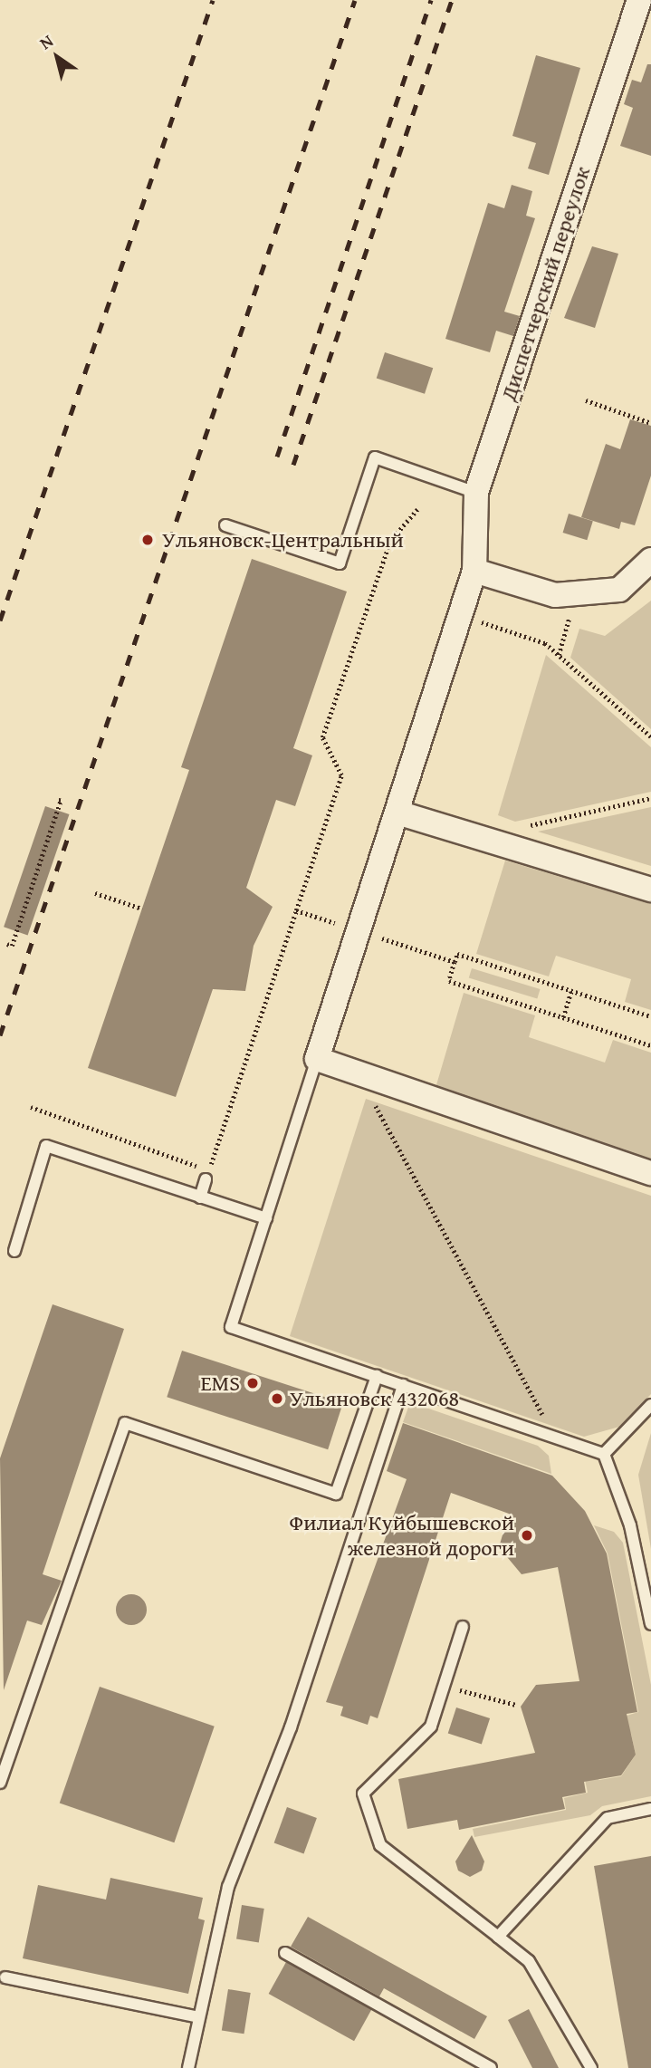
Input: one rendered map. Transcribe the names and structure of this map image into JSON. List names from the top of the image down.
{
  "streets": {
    "street": ["Диспетчерский переулок"]
  },
  "places": [
    "Ульяновск-Центральный",
    "EMS",
    "Ульяновск 432068",
    "Филиал Куйбышевской железной дороги"
  ],
  "north": "top left"
}
